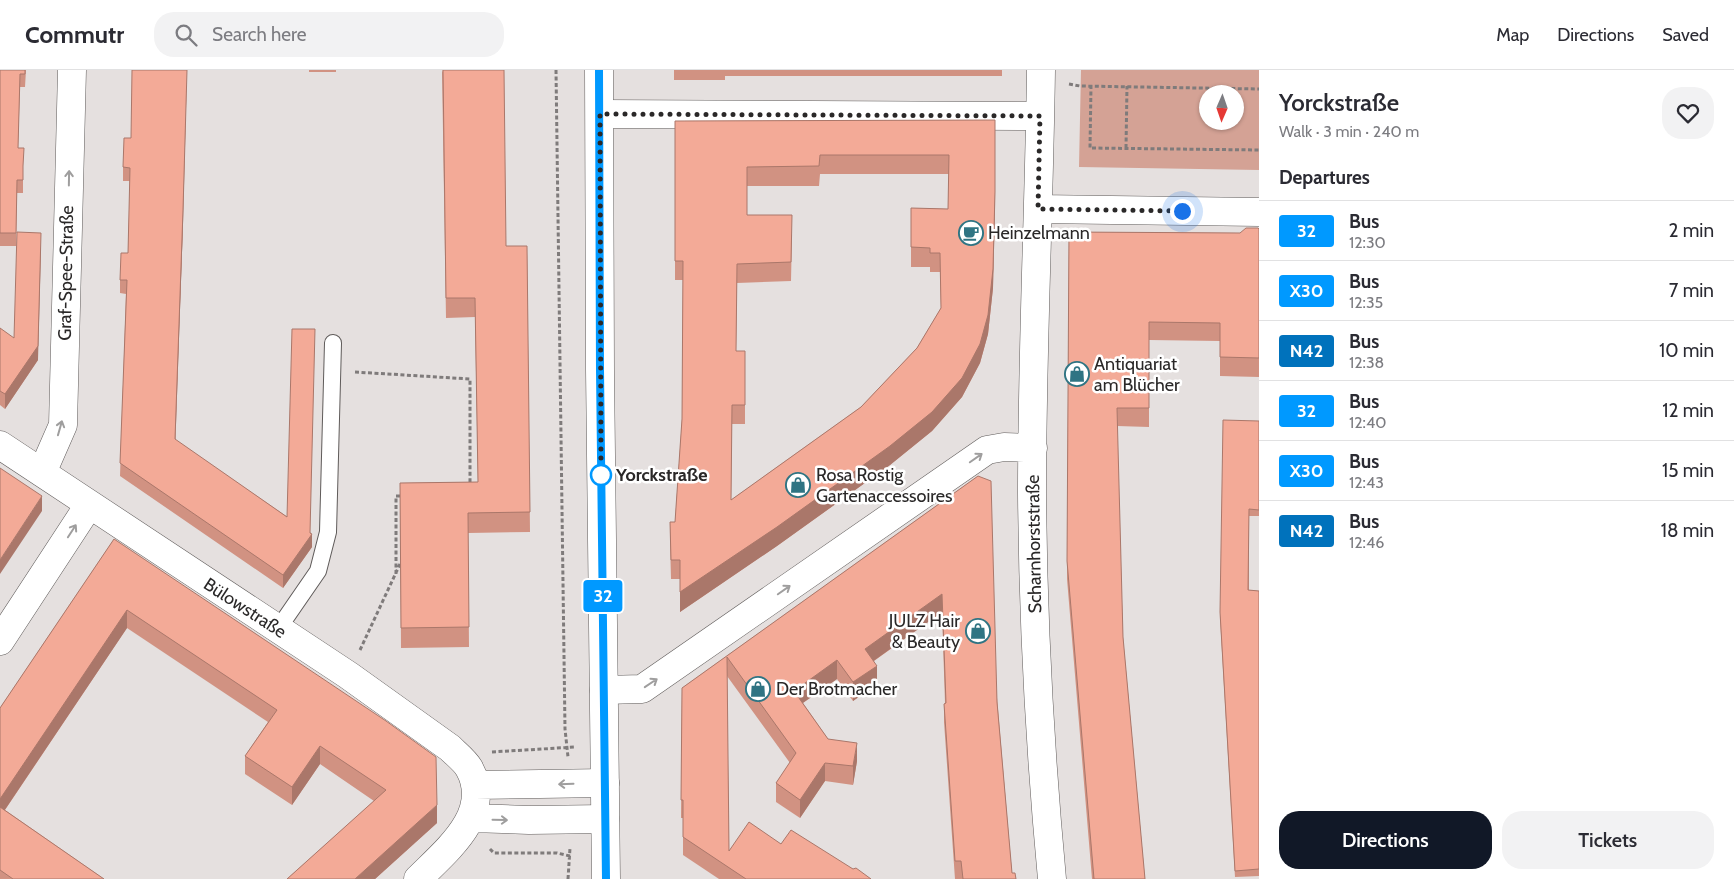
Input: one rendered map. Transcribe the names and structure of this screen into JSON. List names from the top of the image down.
{
  "streets": {
    "street": ["Graf-Spee-Straße", "Scharnhorststraße", "Bülowstraße"]
  },
  "crossings": [
    ["Graf-Spee-Straße", "Bülowstraße"]
  ],
  "one_way": ["Graf-Spee-Straße"],
  "places": {
    "cafe": ["Heinzelmann"],
    "shop": [
      "Antiquariat am Blücher",
      "Rosa Rostig Gartenaccessoires",
      "JULZ Hair & Beauty",
      "Der Brotmacher"
    ],
    "other": ["Yorckstraße"]
  },
  "lines": ["bus line 32"],
  "north": "bottom",
  "page": {
    "header": "Commutr",
    "search": "Search here",
    "nav": ["Map", "Directions", "Saved"],
    "on_map": "32",
    "heading": [
      ["Yorckstraße", "Walk · 3 min · 240 m"],
      "Departures"
    ],
    "list": [
      {
        "mark": "32",
        "name": "Bus",
        "note": "12:30",
        "value": "2 min"
      },
      {
        "mark": "X30",
        "name": "Bus",
        "note": "12:35",
        "value": "7 min"
      },
      {
        "mark": "N42",
        "name": "Bus",
        "note": "12:38",
        "value": "10 min"
      },
      {
        "mark": "32",
        "name": "Bus",
        "note": "12:40",
        "value": "12 min"
      },
      {
        "mark": "X30",
        "name": "Bus",
        "note": "12:43",
        "value": "15 min"
      },
      {
        "mark": "N42",
        "name": "Bus",
        "note": "12:46",
        "value": "18 min"
      }
    ],
    "buttons": ["Directions", "Tickets"]
  }
}
